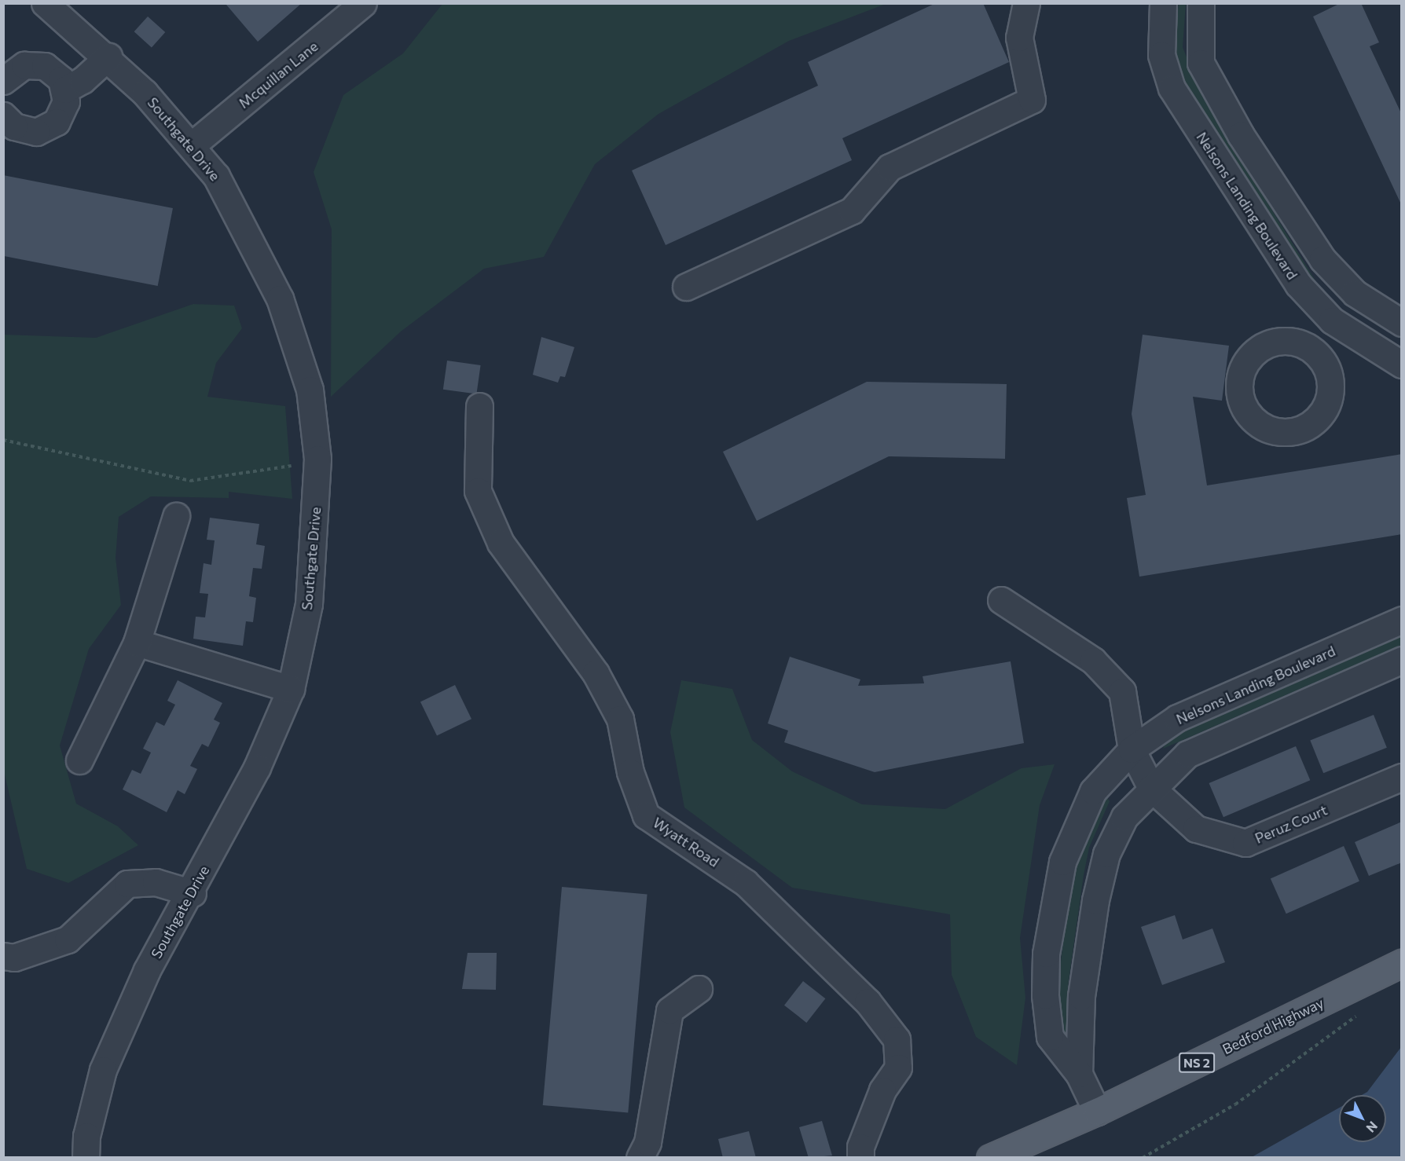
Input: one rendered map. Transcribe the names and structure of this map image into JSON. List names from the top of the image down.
{
  "streets": {
    "main road": ["Bedford Highway", "NS 2"],
    "street": [
      "Mcquillan Lane",
      "Southgate Drive",
      "Nelsons Landing Boulevard",
      "Peruz Court",
      "Wyatt Road"
    ]
  },
  "crossings": [
    ["Mcquillan Lane", "Southgate Drive"],
    ["Nelsons Landing Boulevard", "Peruz Court"],
    ["Nelsons Landing Boulevard", "Bedford Highway"]
  ],
  "north": "bottom right"
}
